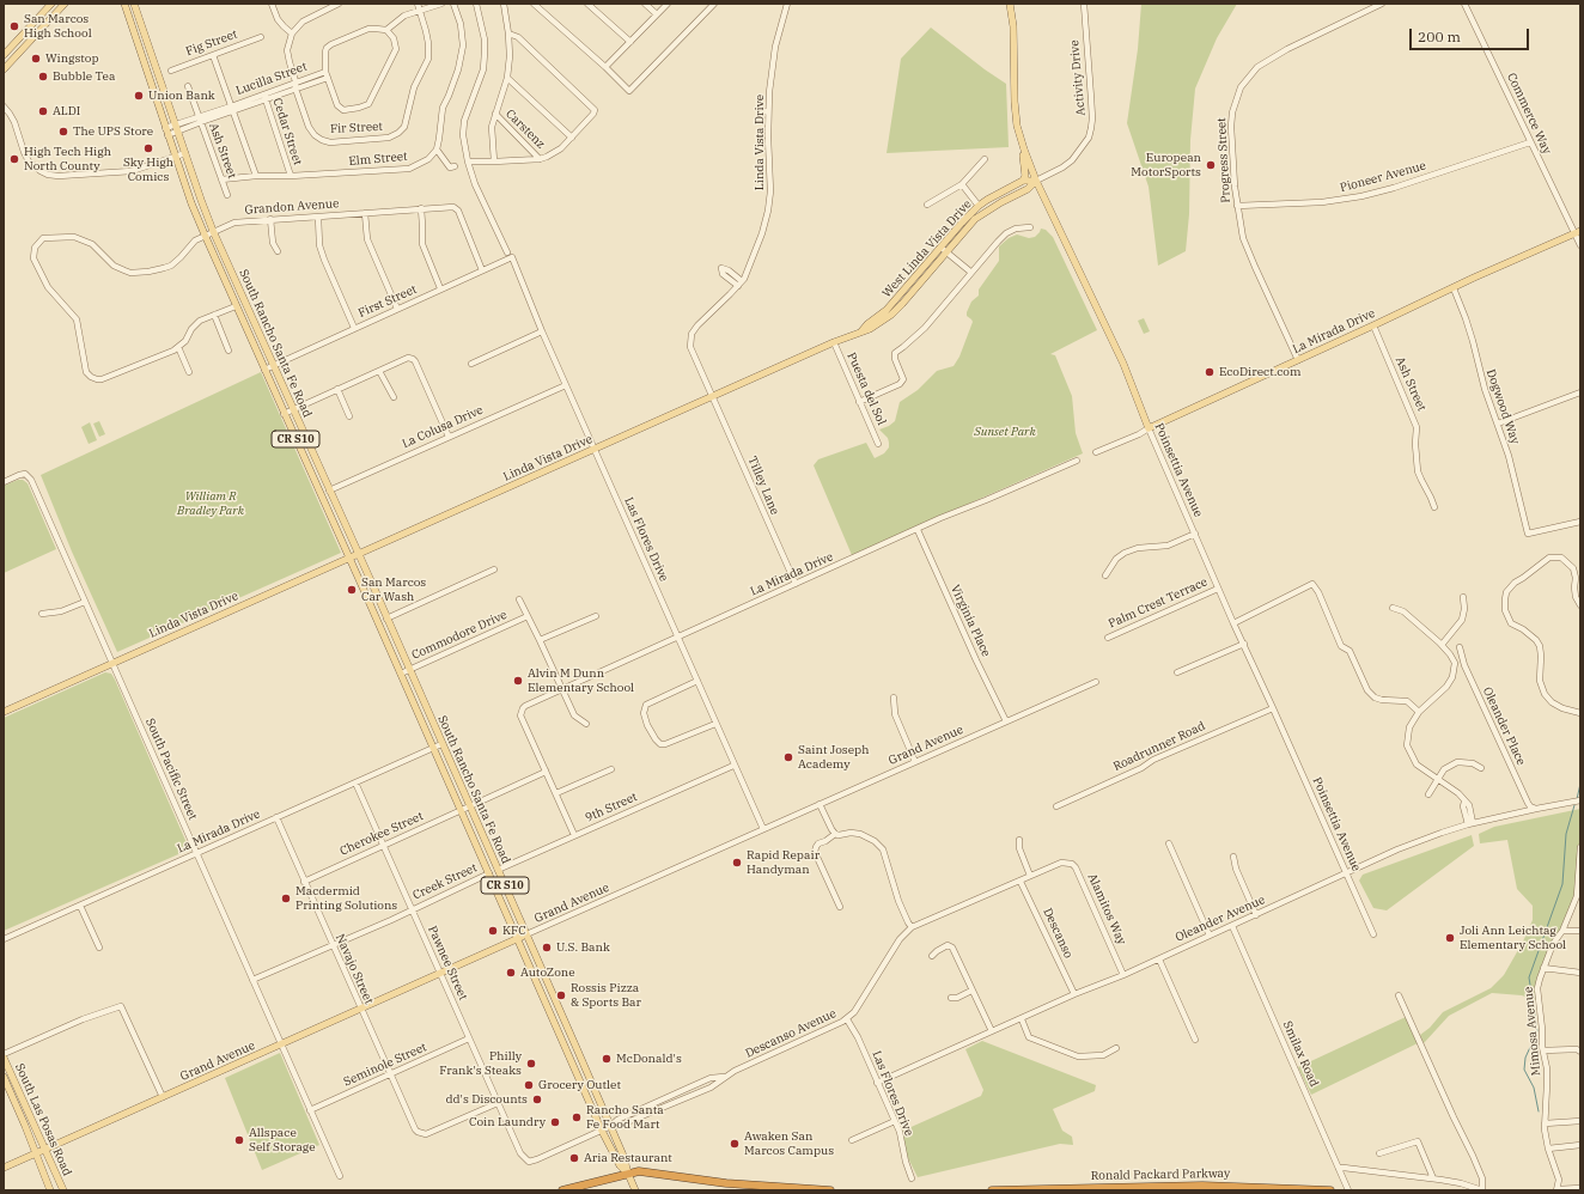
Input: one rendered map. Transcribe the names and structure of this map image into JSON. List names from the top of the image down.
{
  "streets": {
    "highway": ["Ronald Packard Parkway"],
    "main road": [
      "Linda Vista Drive",
      "West Linda Vista Drive",
      "La Mirada Drive",
      "South Rancho Santa Fe Road",
      "CR S10",
      "Poinsettia Avenue",
      "Grand Avenue",
      "South Las Posas Road"
    ],
    "street": [
      "Fig Street",
      "Activity Drive",
      "Lucilla Street",
      "Commerce Way",
      "Fir Street",
      "Carstenz",
      "Cedar Street",
      "Ash Street",
      "Elm Street",
      "Progress Street",
      "Pioneer Avenue",
      "Grandon Avenue",
      "First Street",
      "Puesta del Sol",
      "Dogwood Way",
      "La Colusa Drive",
      "Tilley Lane",
      "Las Flores Drive",
      "Palm Crest Terrace",
      "Virginia Place",
      "Commodore Drive",
      "Oleander Place",
      "Roadrunner Road",
      "South Pacific Street",
      "9th Street",
      "Cherokee Street",
      "Creek Street",
      "Alamitos Way",
      "Oleander Avenue",
      "Descanso",
      "Pawnee Street",
      "Navajo Street",
      "Mimosa Avenue",
      "Descanso Avenue",
      "Smilax Road",
      "Seminole Street"
    ]
  },
  "crossings": [
    ["Activity Drive", "West Linda Vista Drive"],
    ["Activity Drive", "Poinsettia Avenue"],
    ["Lucilla Street", "Fir Street"],
    ["Lucilla Street", "Cedar Street"],
    ["Lucilla Street", "Ash Street"],
    ["Lucilla Street", "South Rancho Santa Fe Road"],
    ["Commerce Way", "Pioneer Avenue"],
    ["Commerce Way", "La Mirada Drive"],
    ["Cedar Street", "Elm Street"],
    ["Linda Vista Drive", "West Linda Vista Drive"],
    ["Linda Vista Drive", "South Rancho Santa Fe Road"],
    ["Linda Vista Drive", "Tilley Lane"],
    ["Linda Vista Drive", "Las Flores Drive"],
    ["Linda Vista Drive", "South Pacific Street"],
    ["Ash Street", "Elm Street"],
    ["Ash Street", "La Mirada Drive"],
    ["Progress Street", "Pioneer Avenue"],
    ["Progress Street", "La Mirada Drive"],
    ["Grandon Avenue", "First Street"],
    ["Grandon Avenue", "South Rancho Santa Fe Road"],
    ["West Linda Vista Drive", "Puesta del Sol"],
    ["West Linda Vista Drive", "Poinsettia Avenue"],
    ["West Linda Vista Drive", "Tilley Lane"],
    ["First Street", "South Rancho Santa Fe Road"],
    ["First Street", "Las Flores Drive"],
    ["La Mirada Drive", "South Rancho Santa Fe Road"],
    ["La Mirada Drive", "Dogwood Way"],
    ["La Mirada Drive", "Poinsettia Avenue"],
    ["La Mirada Drive", "Tilley Lane"],
    ["La Mirada Drive", "Las Flores Drive"],
    ["La Mirada Drive", "Virginia Place"],
    ["La Mirada Drive", "South Pacific Street"],
    ["La Mirada Drive", "Cherokee Street"],
    ["La Mirada Drive", "Pawnee Street"],
    ["La Mirada Drive", "Navajo Street"],
    ["South Rancho Santa Fe Road", "La Colusa Drive"],
    ["South Rancho Santa Fe Road", "CR S10"],
    ["South Rancho Santa Fe Road", "Commodore Drive"],
    ["South Rancho Santa Fe Road", "Grand Avenue"],
    ["South Rancho Santa Fe Road", "9th Street"],
    ["South Rancho Santa Fe Road", "Cherokee Street"],
    ["South Rancho Santa Fe Road", "Creek Street"],
    ["South Rancho Santa Fe Road", "Descanso Avenue"],
    ["La Colusa Drive", "Las Flores Drive"],
    ["Poinsettia Avenue", "Palm Crest Terrace"],
    ["Poinsettia Avenue", "Roadrunner Road"],
    ["Poinsettia Avenue", "Oleander Avenue"],
    ["Las Flores Drive", "Grand Avenue"],
    ["Las Flores Drive", "9th Street"],
    ["Las Flores Drive", "Oleander Avenue"],
    ["Las Flores Drive", "Descanso Avenue"],
    ["Virginia Place", "Grand Avenue"],
    ["Oleander Place", "Oleander Avenue"],
    ["Grand Avenue", "South Pacific Street"],
    ["Grand Avenue", "Pawnee Street"],
    ["Grand Avenue", "Navajo Street"],
    ["Grand Avenue", "South Las Posas Road"],
    ["South Pacific Street", "Creek Street"],
    ["South Pacific Street", "Seminole Street"],
    ["Cherokee Street", "Pawnee Street"],
    ["Cherokee Street", "Navajo Street"],
    ["Creek Street", "Pawnee Street"],
    ["Creek Street", "Navajo Street"],
    ["Alamitos Way", "Oleander Avenue"],
    ["Alamitos Way", "Descanso Avenue"],
    ["Oleander Avenue", "Descanso"],
    ["Oleander Avenue", "Smilax Road"],
    ["Descanso", "Descanso Avenue"],
    ["Pawnee Street", "Navajo Street"],
    ["Pawnee Street", "Descanso Avenue"],
    ["Pawnee Street", "Seminole Street"],
    ["Navajo Street", "Seminole Street"]
  ],
  "parks": ["Sunset Park", "William R Bradley Park"],
  "places": [
    "San Marcos High School",
    "Wingstop",
    "Bubble Tea",
    "Union Bank",
    "ALDI",
    "The UPS Store",
    "Sky High Comics",
    "High Tech High North County",
    "European MotorSports",
    "EcoDirect.com",
    "San Marcos Car Wash",
    "Alvin M Dunn Elementary School",
    "Saint Joseph Academy",
    "Rapid Repair Handyman",
    "Macdermid Printing Solutions",
    "KFC",
    "Joli Ann Leichtag Elementary School",
    "U.S. Bank",
    "AutoZone",
    "Rossis Pizza & Sports Bar",
    "McDonald's",
    "Philly Frank's Steaks",
    "Grocery Outlet",
    "dd's Discounts",
    "Rancho Santa Fe Food Mart",
    "Coin Laundry",
    "Allspace Self Storage",
    "Awaken San Marcos Campus",
    "Aria Restaurant"
  ],
  "scale_bar": "200 m"
}
